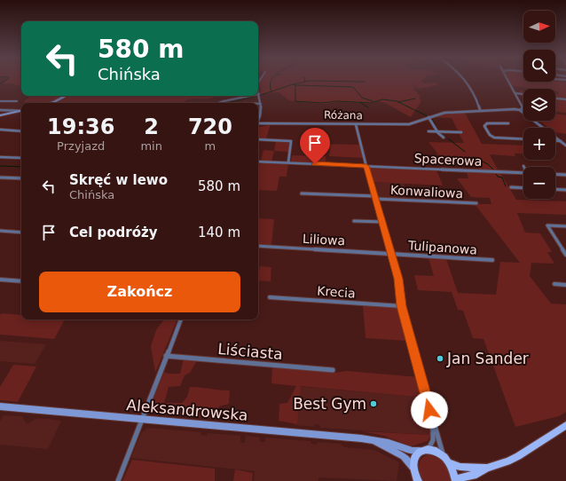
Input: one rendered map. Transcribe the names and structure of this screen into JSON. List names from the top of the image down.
{
  "streets": {
    "main road": ["Aleksandrowska"],
    "street": [
      "Różana",
      "Spacerowa",
      "Konwaliowa",
      "Liliowa",
      "Tulipanowa",
      "Krecia",
      "Liściasta"
    ]
  },
  "crossings": [
    ["Liliowa", "Tulipanowa"]
  ],
  "places": ["Jan Sander", "Best Gym"],
  "north": "right",
  "page": {
    "map_buttons": ["+", "−"],
    "turn": ["580 m", "Chińska"],
    "eta": [
      "19:36",
      "Przyjazd",
      "2",
      "min",
      "720",
      "m"
    ],
    "list": [
      {
        "name": "Skręć w lewo",
        "note": "Chińska",
        "value": "580 m"
      },
      {
        "name": "Cel podróży",
        "value": "140 m"
      }
    ],
    "buttons": "Zakończ"
  }
}
